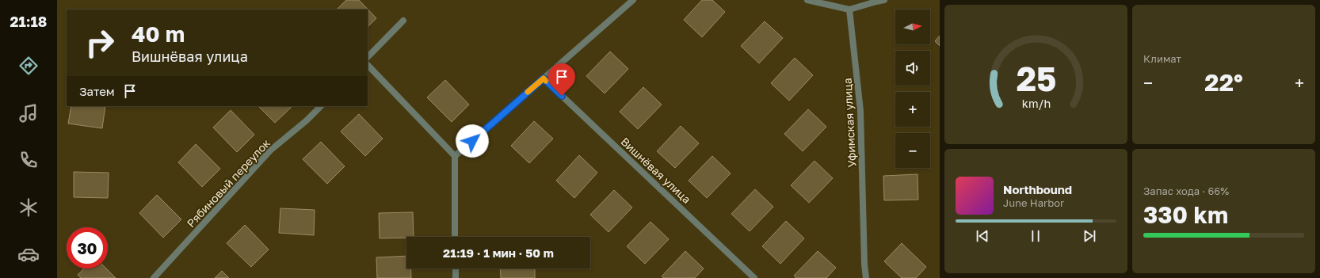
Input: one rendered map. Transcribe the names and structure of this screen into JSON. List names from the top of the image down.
{
  "streets": {
    "street": ["Уфимская улица", "Вишнёвая улица", "Рябиновый переулок"]
  },
  "north": "right",
  "page": {
    "tabs": "21:18",
    "tile": [
      "Климат",
      ["Запас хода · 66%", "330 km"]
    ],
    "map_buttons": ["+", "−"],
    "turn": ["40 m", "Вишнёвая улица"],
    "heat": ["−", "22°", "+"],
    "then": "Затем",
    "song": ["Northbound", "June Harbor"],
    "limit": "30",
    "trip": "21:19 · 1 мин · 50 m",
    "gauge": ["25", "km/h"]
  }
}
